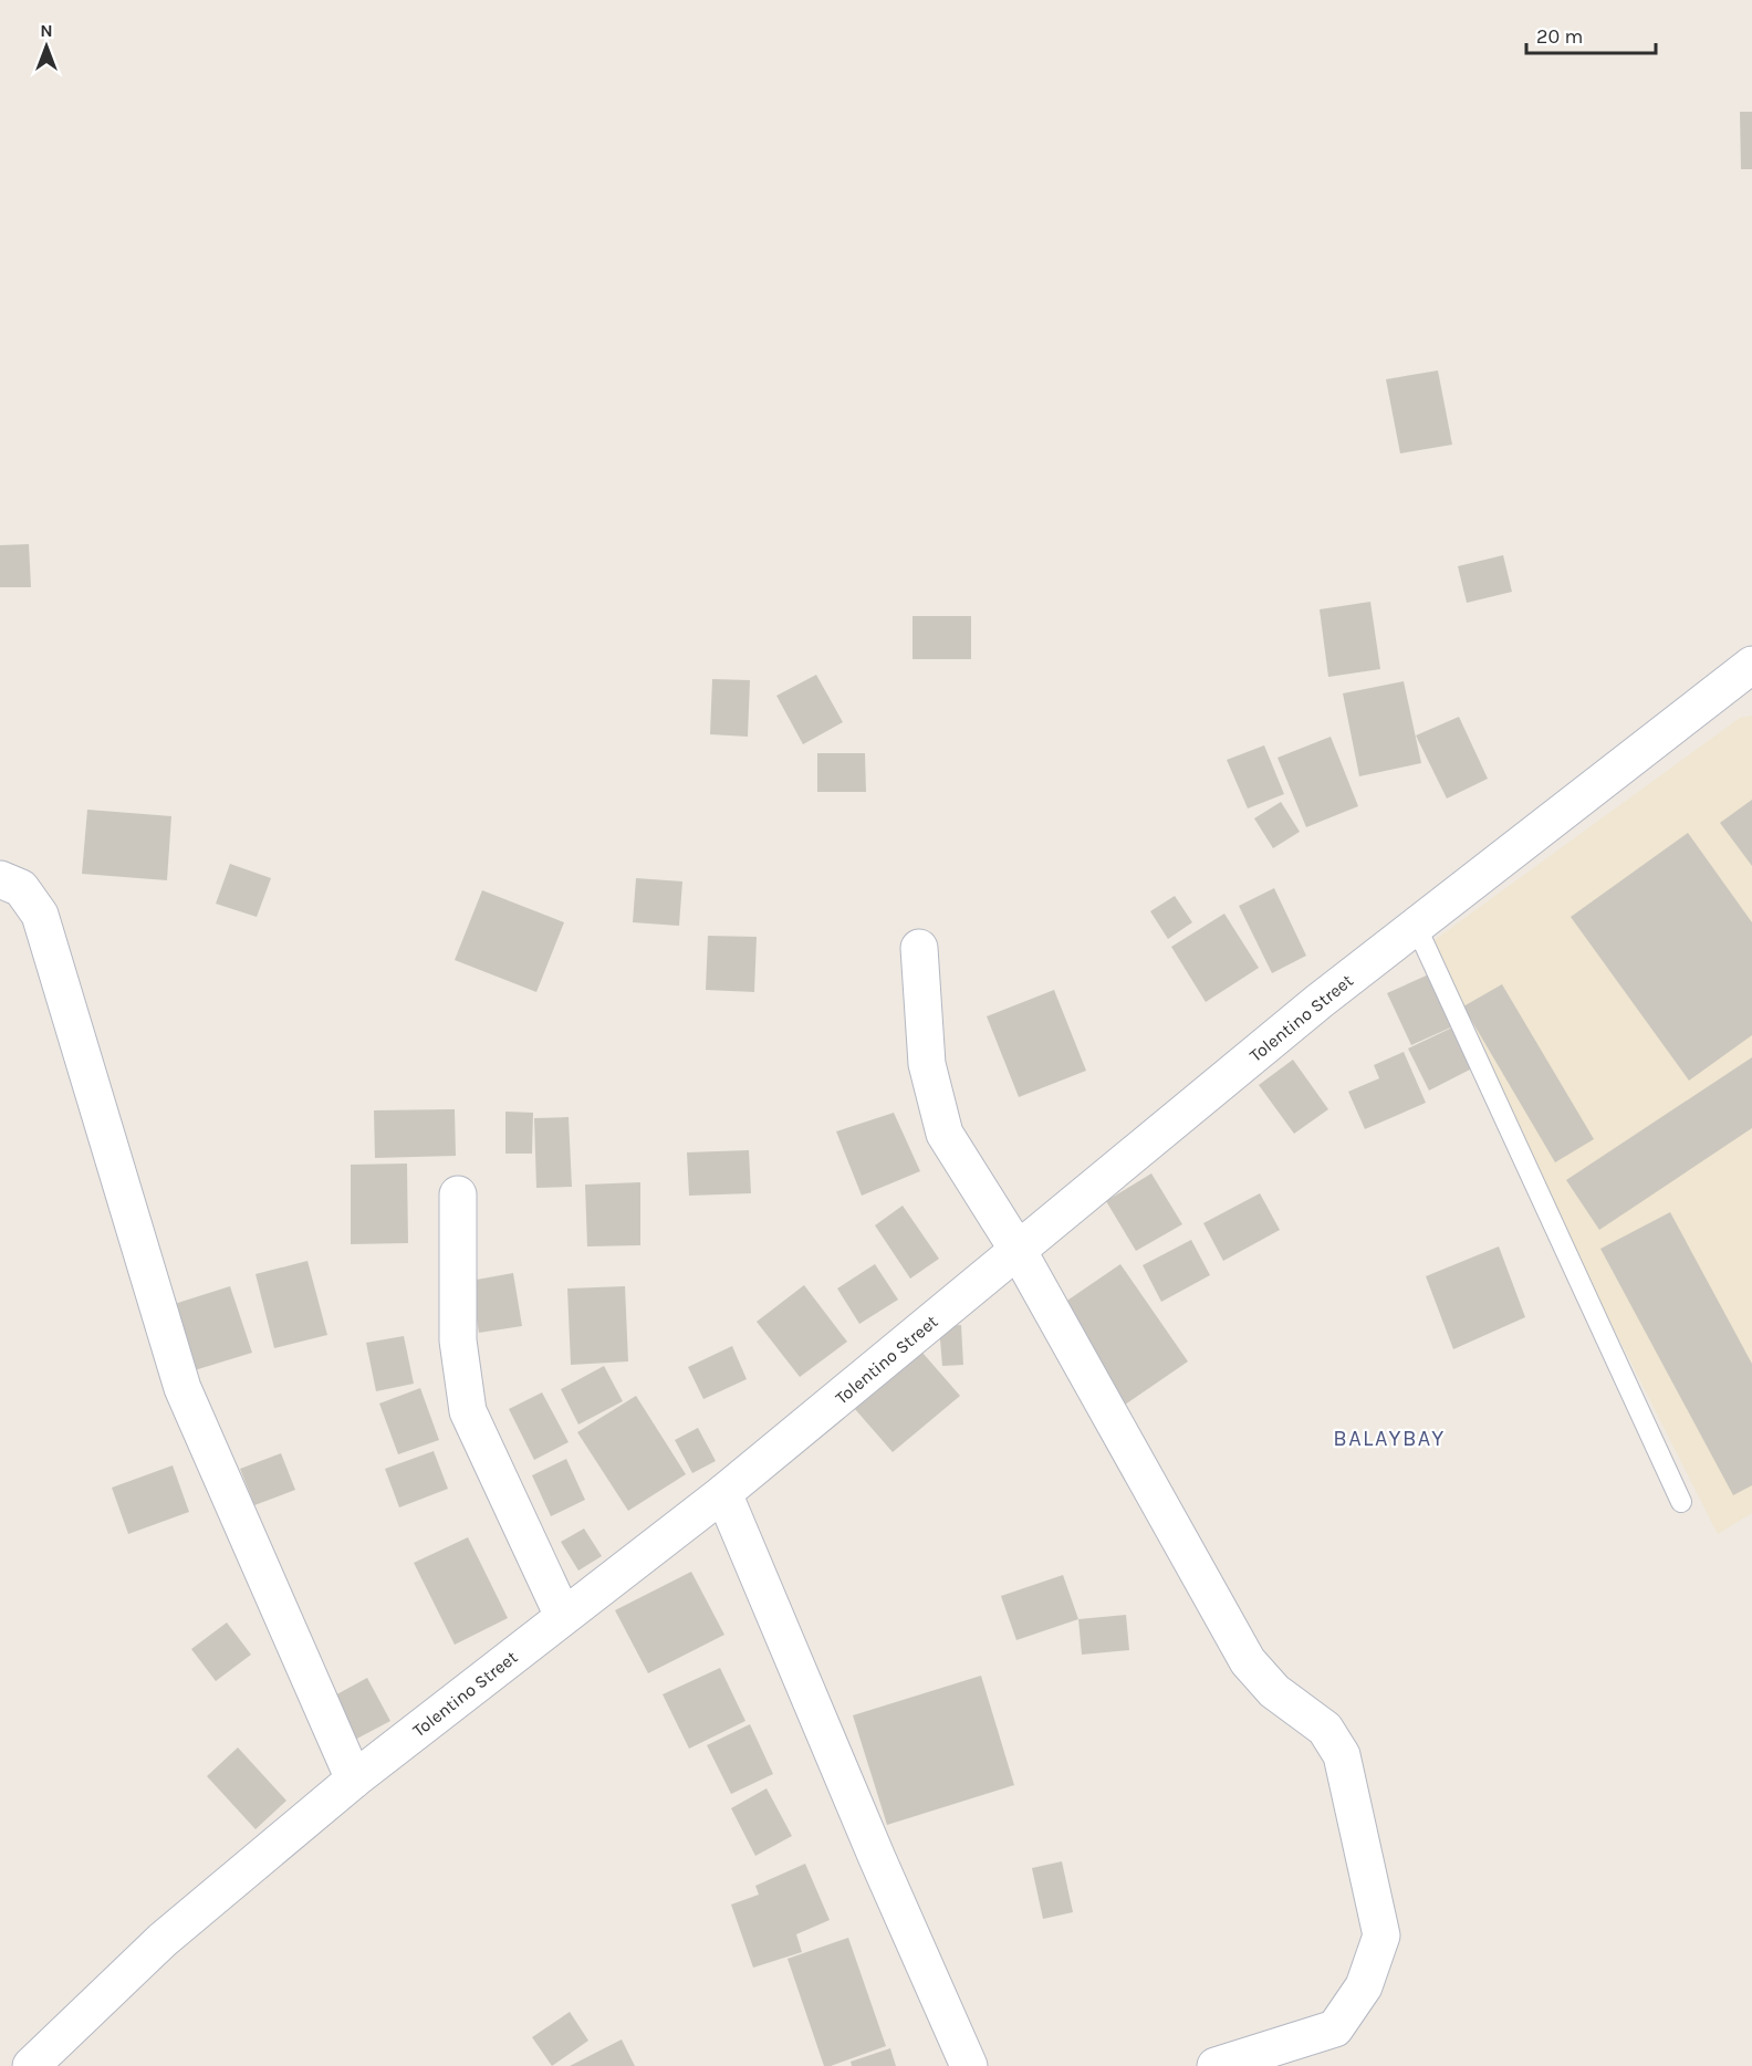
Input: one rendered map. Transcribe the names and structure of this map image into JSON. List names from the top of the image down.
{
  "streets": {
    "street": ["Tolentino Street"]
  },
  "districts": ["BALAYBAY"],
  "scale_bar": "20 m",
  "north": "top"
}
